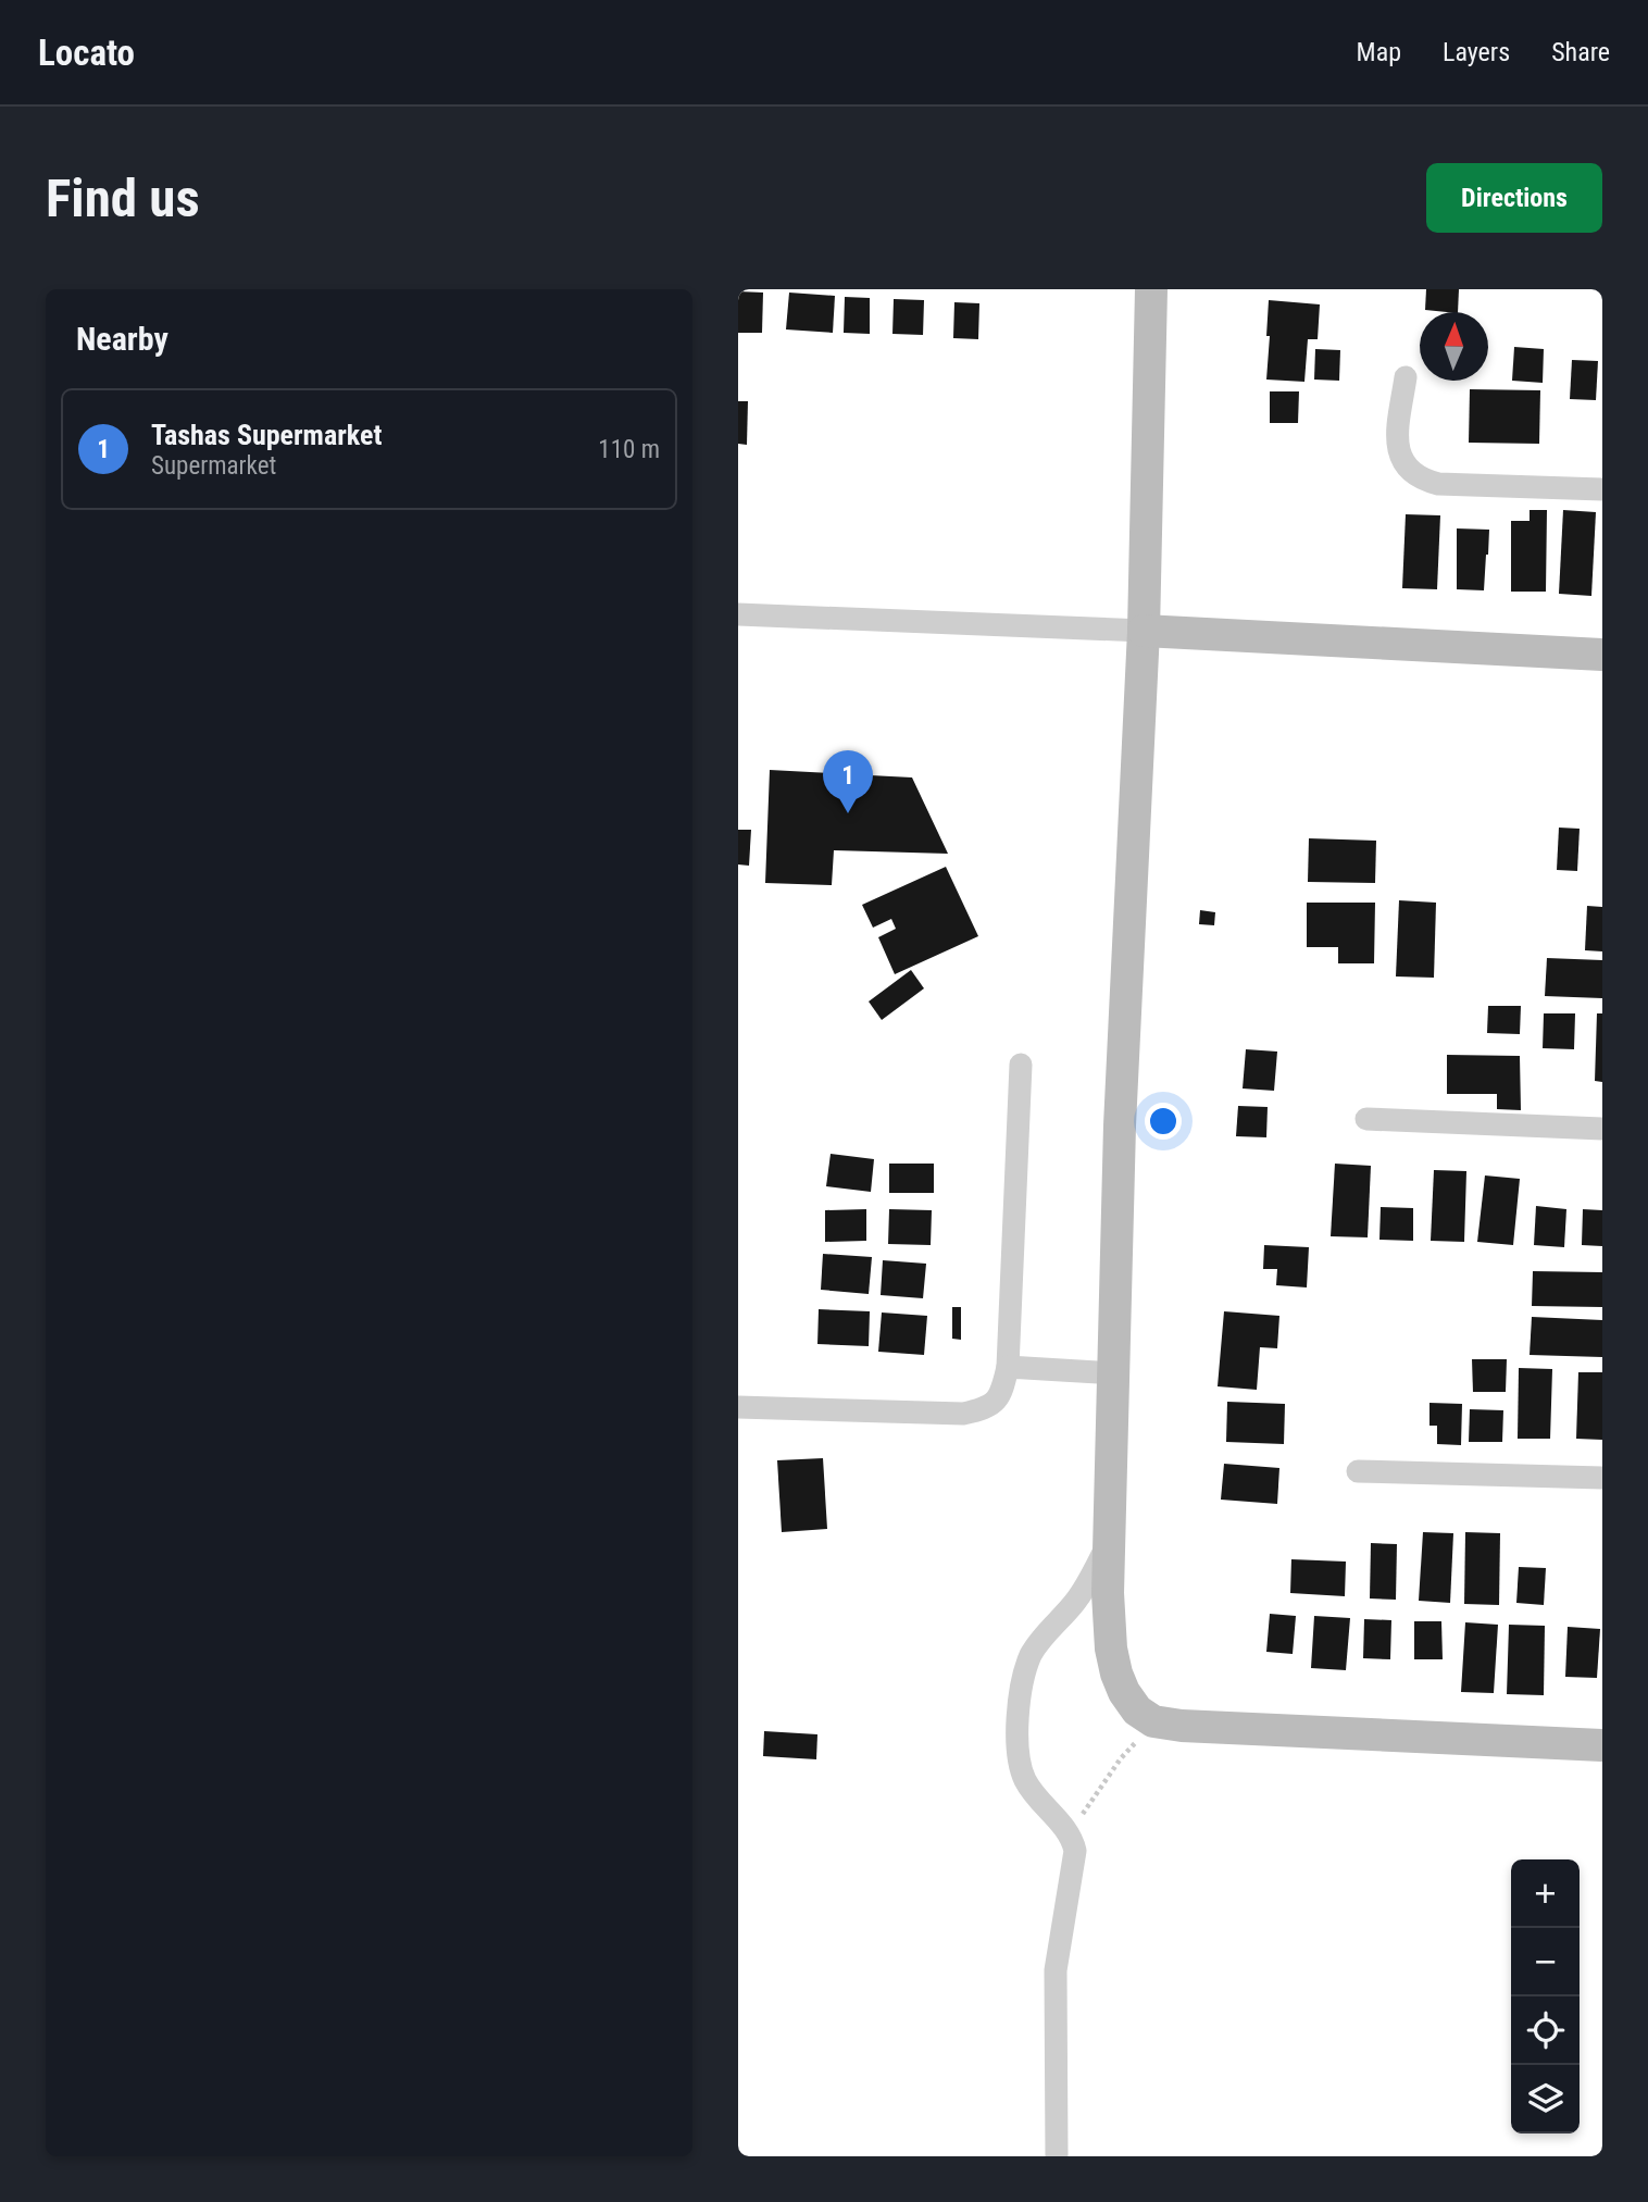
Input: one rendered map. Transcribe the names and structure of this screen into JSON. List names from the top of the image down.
{
  "north": "top",
  "page": {
    "header": "Locato",
    "nav": ["Map", "Layers", "Share"],
    "buttons": "Directions",
    "title": "Find us",
    "heading": "Nearby",
    "list": [
      {
        "mark": "1",
        "name": "Tashas Supermarket",
        "note": "Supermarket",
        "value": "110 m"
      }
    ],
    "pins": "1",
    "map_buttons": ["+", "−"]
  }
}
